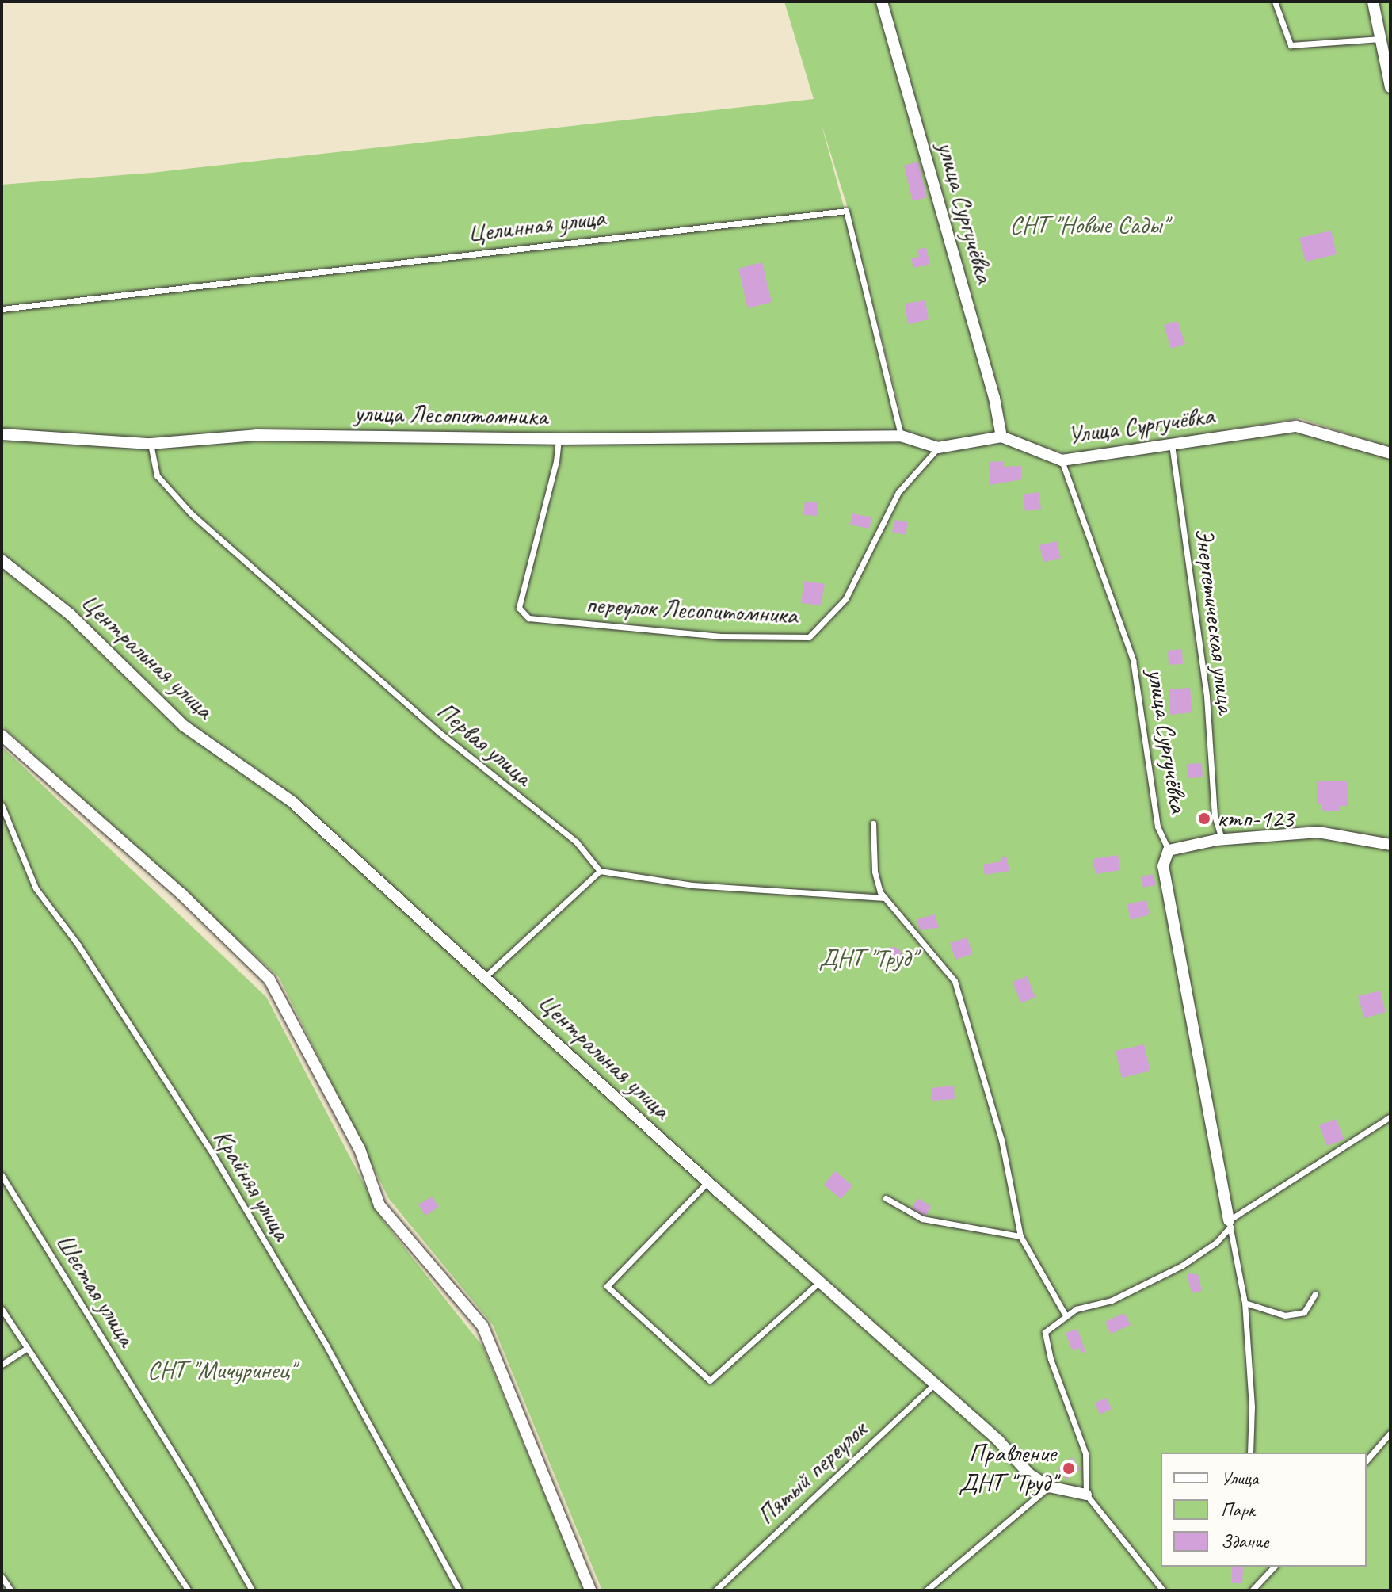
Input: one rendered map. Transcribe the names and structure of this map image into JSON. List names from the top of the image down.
{
  "streets": {
    "street": [
      "улица Сургучёвка",
      "улица Лесопитомника",
      "Улица Сургучёвка",
      "Центральная улица"
    ],
    "lane": [
      "Целинная улица",
      "переулок Лесопитомника",
      "Энергетическая улица",
      "Первая улица",
      "Крайняя улица",
      "Шестая улица",
      "Пятый переулок"
    ]
  },
  "crossings": [
    ["улица Сургучёвка", "Улица Сургучёвка"],
    ["Целинная улица", "улица Лесопитомника"],
    ["улица Лесопитомника", "переулок Лесопитомника"],
    ["улица Лесопитомника", "Первая улица"],
    ["Улица Сургучёвка", "Энергетическая улица"],
    ["Центральная улица", "Пятый переулок"]
  ],
  "parks": ["СНТ \"Новые Сады\"", "ДНТ \"Труд\"", "СНТ \"Мичуринец\""],
  "places": ["ктп-123", "Правление ДНТ \"Труд\""],
  "legend": ["Улица", "Парк", "Здание"]
}
